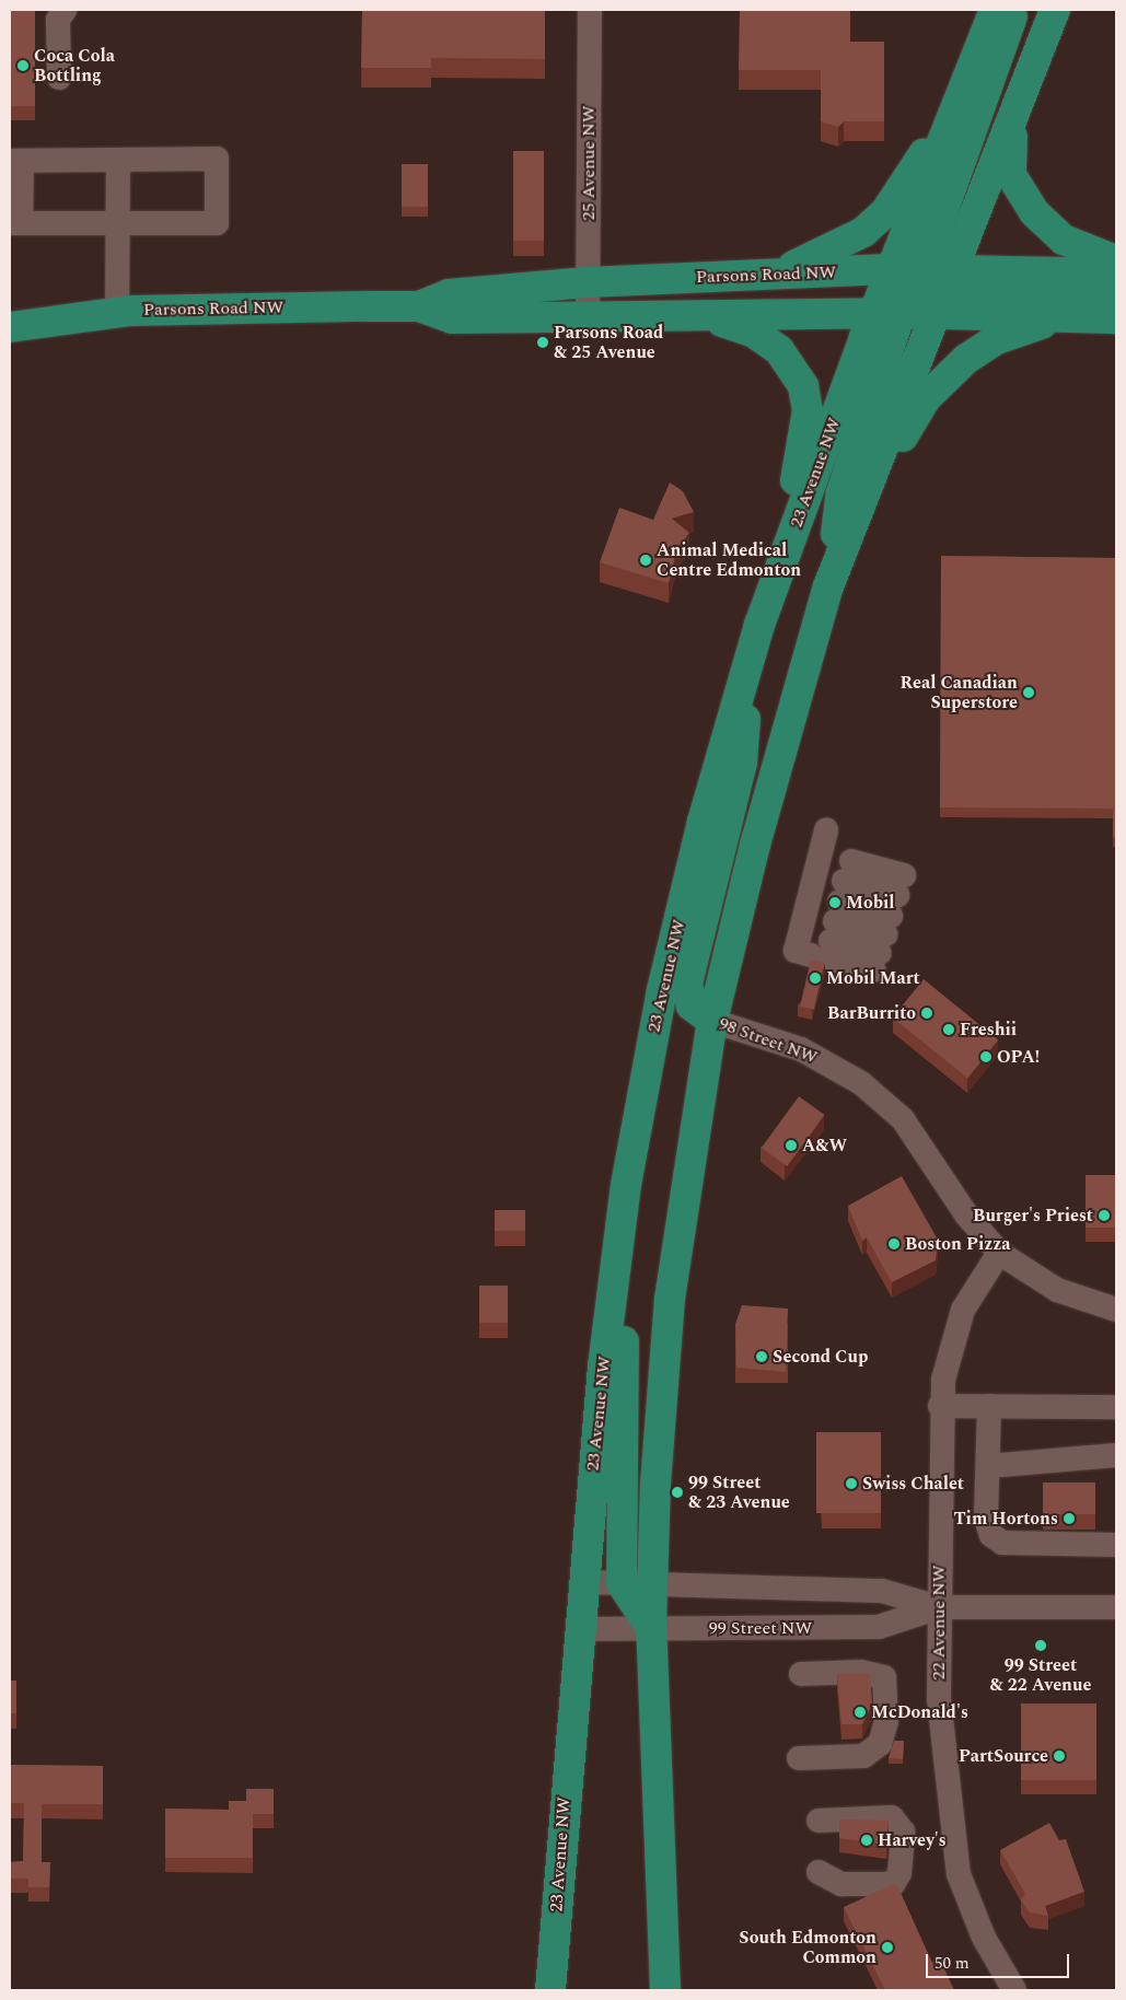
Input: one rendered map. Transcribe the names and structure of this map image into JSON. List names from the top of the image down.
{
  "streets": {
    "main road": ["Parsons Road NW", "23 Avenue NW"],
    "street": [
      "25 Avenue NW",
      "98 Street NW",
      "22 Avenue NW",
      "99 Street NW"
    ]
  },
  "crossings": [
    ["25 Avenue NW", "Parsons Road NW"],
    ["Parsons Road NW", "23 Avenue NW"],
    ["23 Avenue NW", "98 Street NW"],
    ["23 Avenue NW", "99 Street NW"],
    ["98 Street NW", "22 Avenue NW"],
    ["22 Avenue NW", "99 Street NW"]
  ],
  "places": [
    "Coca Cola Bottling",
    "Parsons Road & 25 Avenue",
    "Animal Medical Centre Edmonton",
    "Real Canadian Superstore",
    "Mobil",
    "Mobil Mart",
    "BarBurrito",
    "Freshii",
    "OPA!",
    "A&W",
    "Burger's Priest",
    "Boston Pizza",
    "Second Cup",
    "Swiss Chalet",
    "99 Street & 23 Avenue",
    "Tim Hortons",
    "99 Street & 22 Avenue",
    "McDonald's",
    "PartSource",
    "Harvey's",
    "South Edmonton Common"
  ],
  "scale_bar": "50 m"
}
